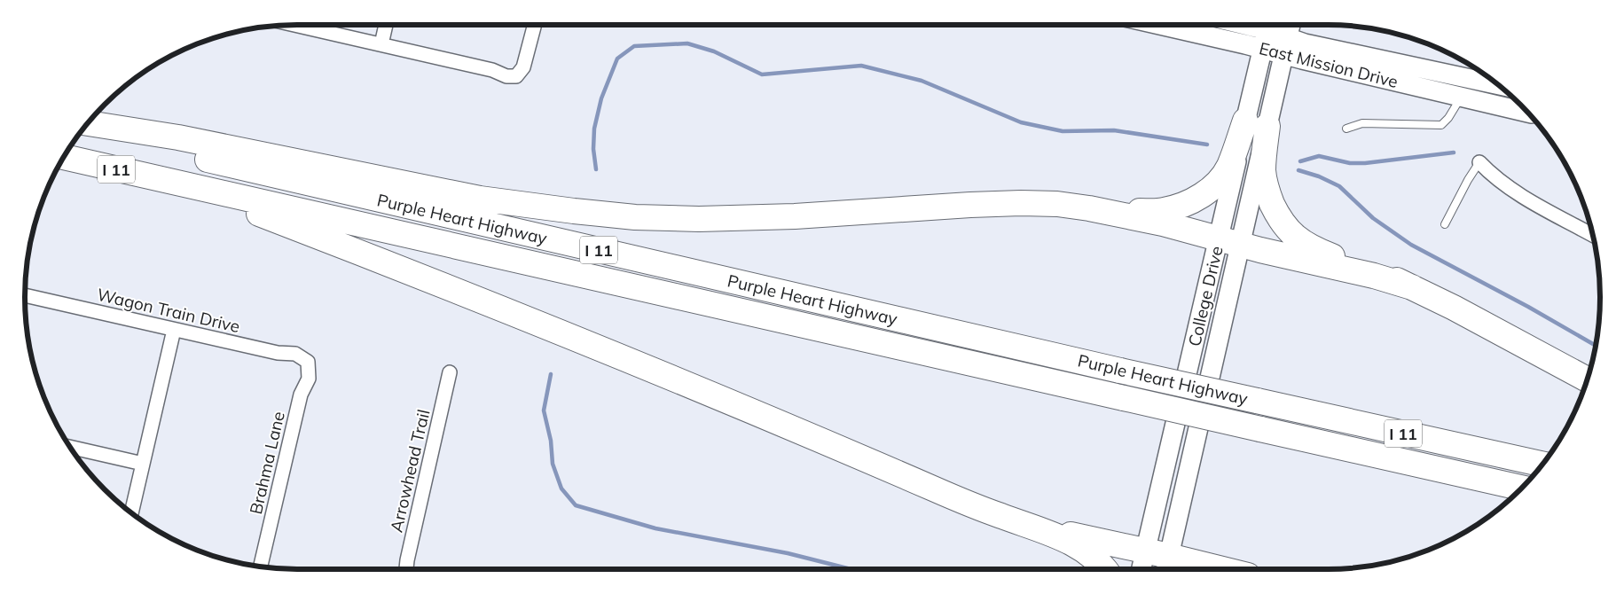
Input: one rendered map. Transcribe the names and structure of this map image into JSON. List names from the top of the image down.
{
  "streets": {
    "highway": ["I 11", "Purple Heart Highway"],
    "main road": ["East Mission Drive", "College Drive"],
    "street": ["Wagon Train Drive", "Brahma Lane", "Arrowhead Trail"]
  },
  "crossings": [
    ["East Mission Drive", "College Drive"],
    ["Wagon Train Drive", "Brahma Lane"]
  ]
}
